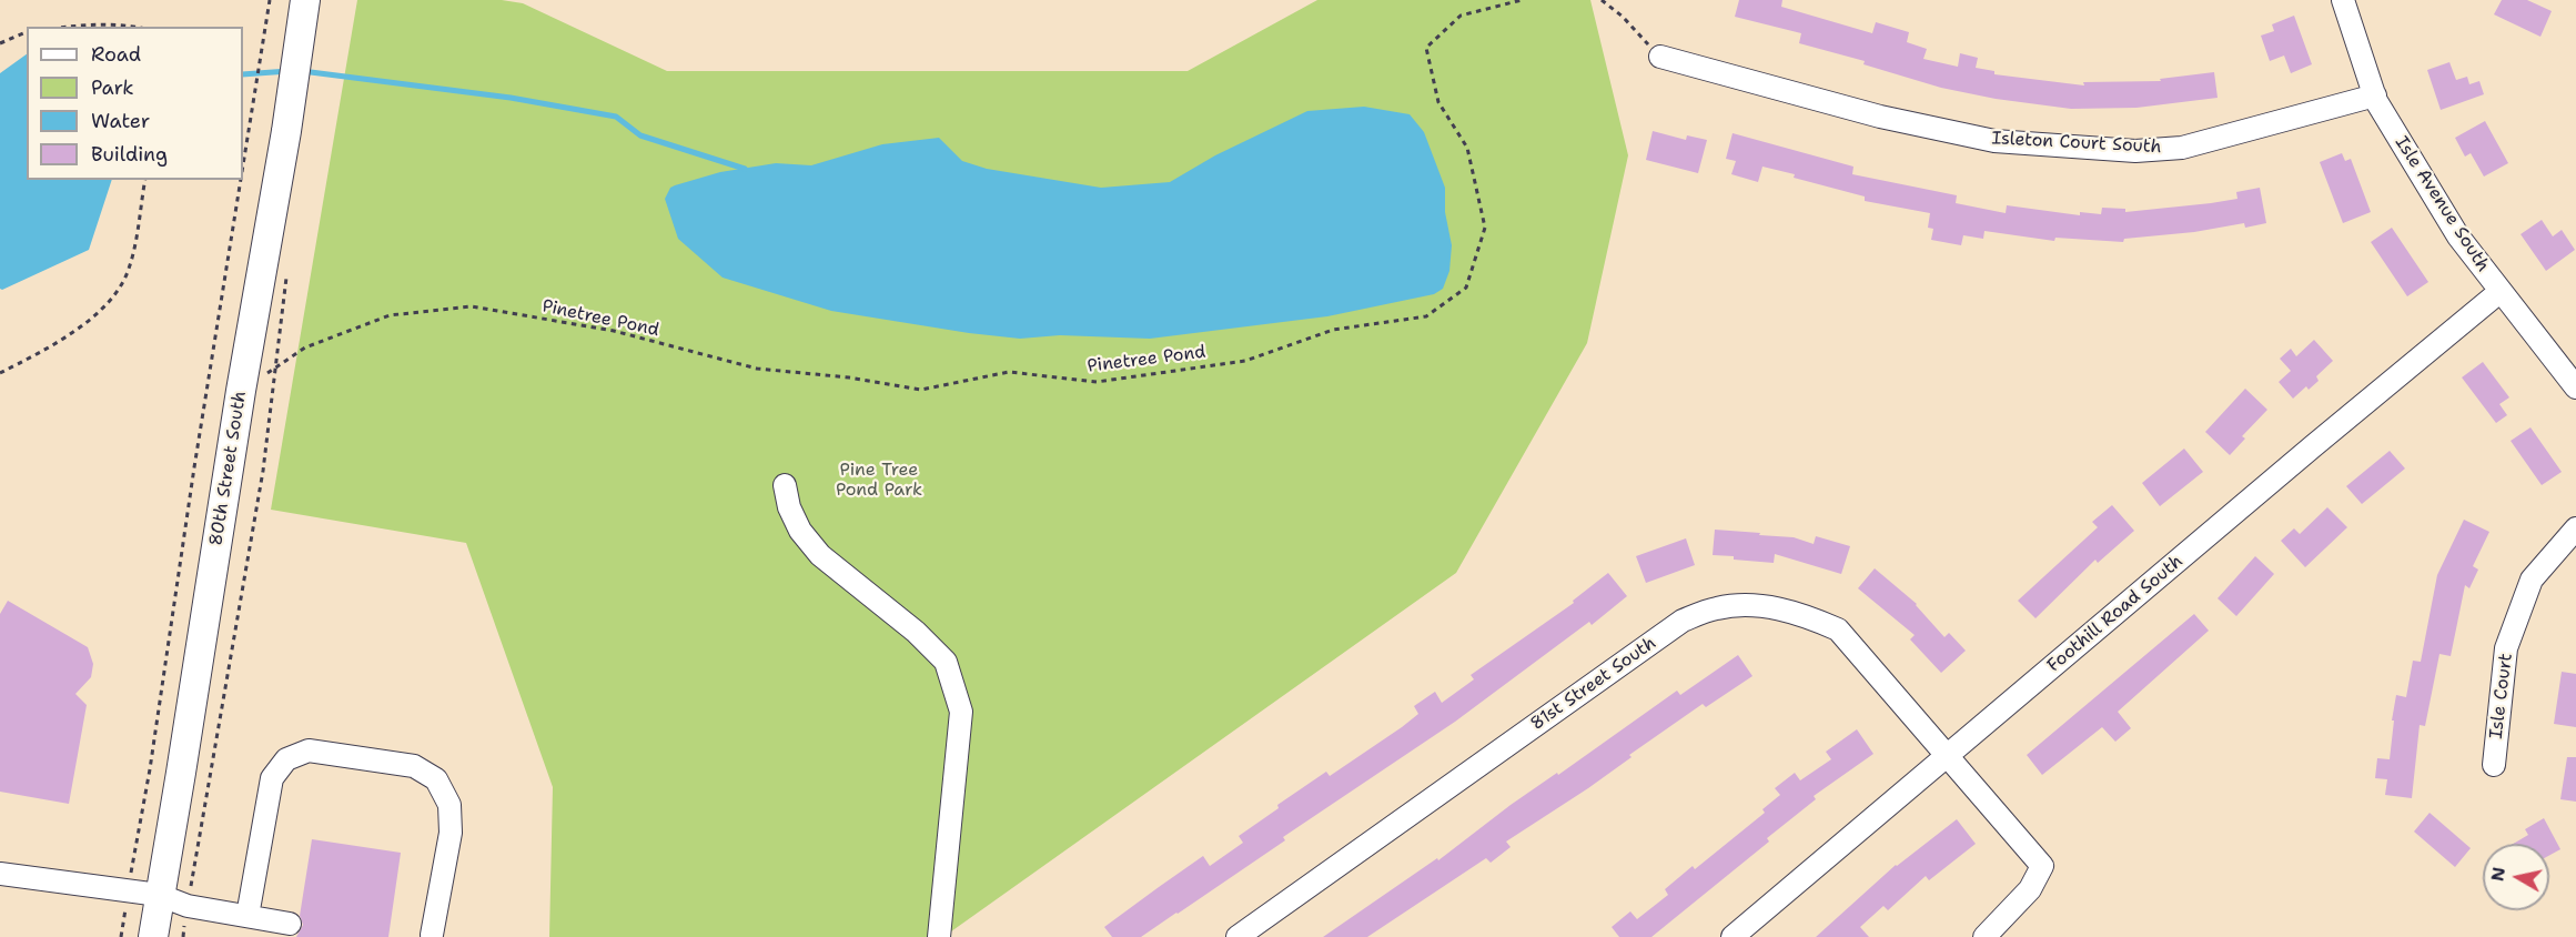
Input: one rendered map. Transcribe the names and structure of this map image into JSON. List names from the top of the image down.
{
  "streets": {
    "main road": ["80th Street South"],
    "street": [
      "Isleton Court South",
      "Isle Avenue South",
      "Foothill Road South",
      "81st Street South",
      "Isle Court"
    ],
    "path": ["Pinetree Pond"]
  },
  "crossings": [
    ["Isleton Court South", "Isle Avenue South"],
    ["Isle Avenue South", "Foothill Road South"],
    ["Pinetree Pond", "80th Street South"],
    ["Foothill Road South", "81st Street South"]
  ],
  "parks": ["Pine Tree Pond Park"],
  "legend": [
    "Road",
    "Park",
    "Water",
    "Building"
  ],
  "north": "left"
}
